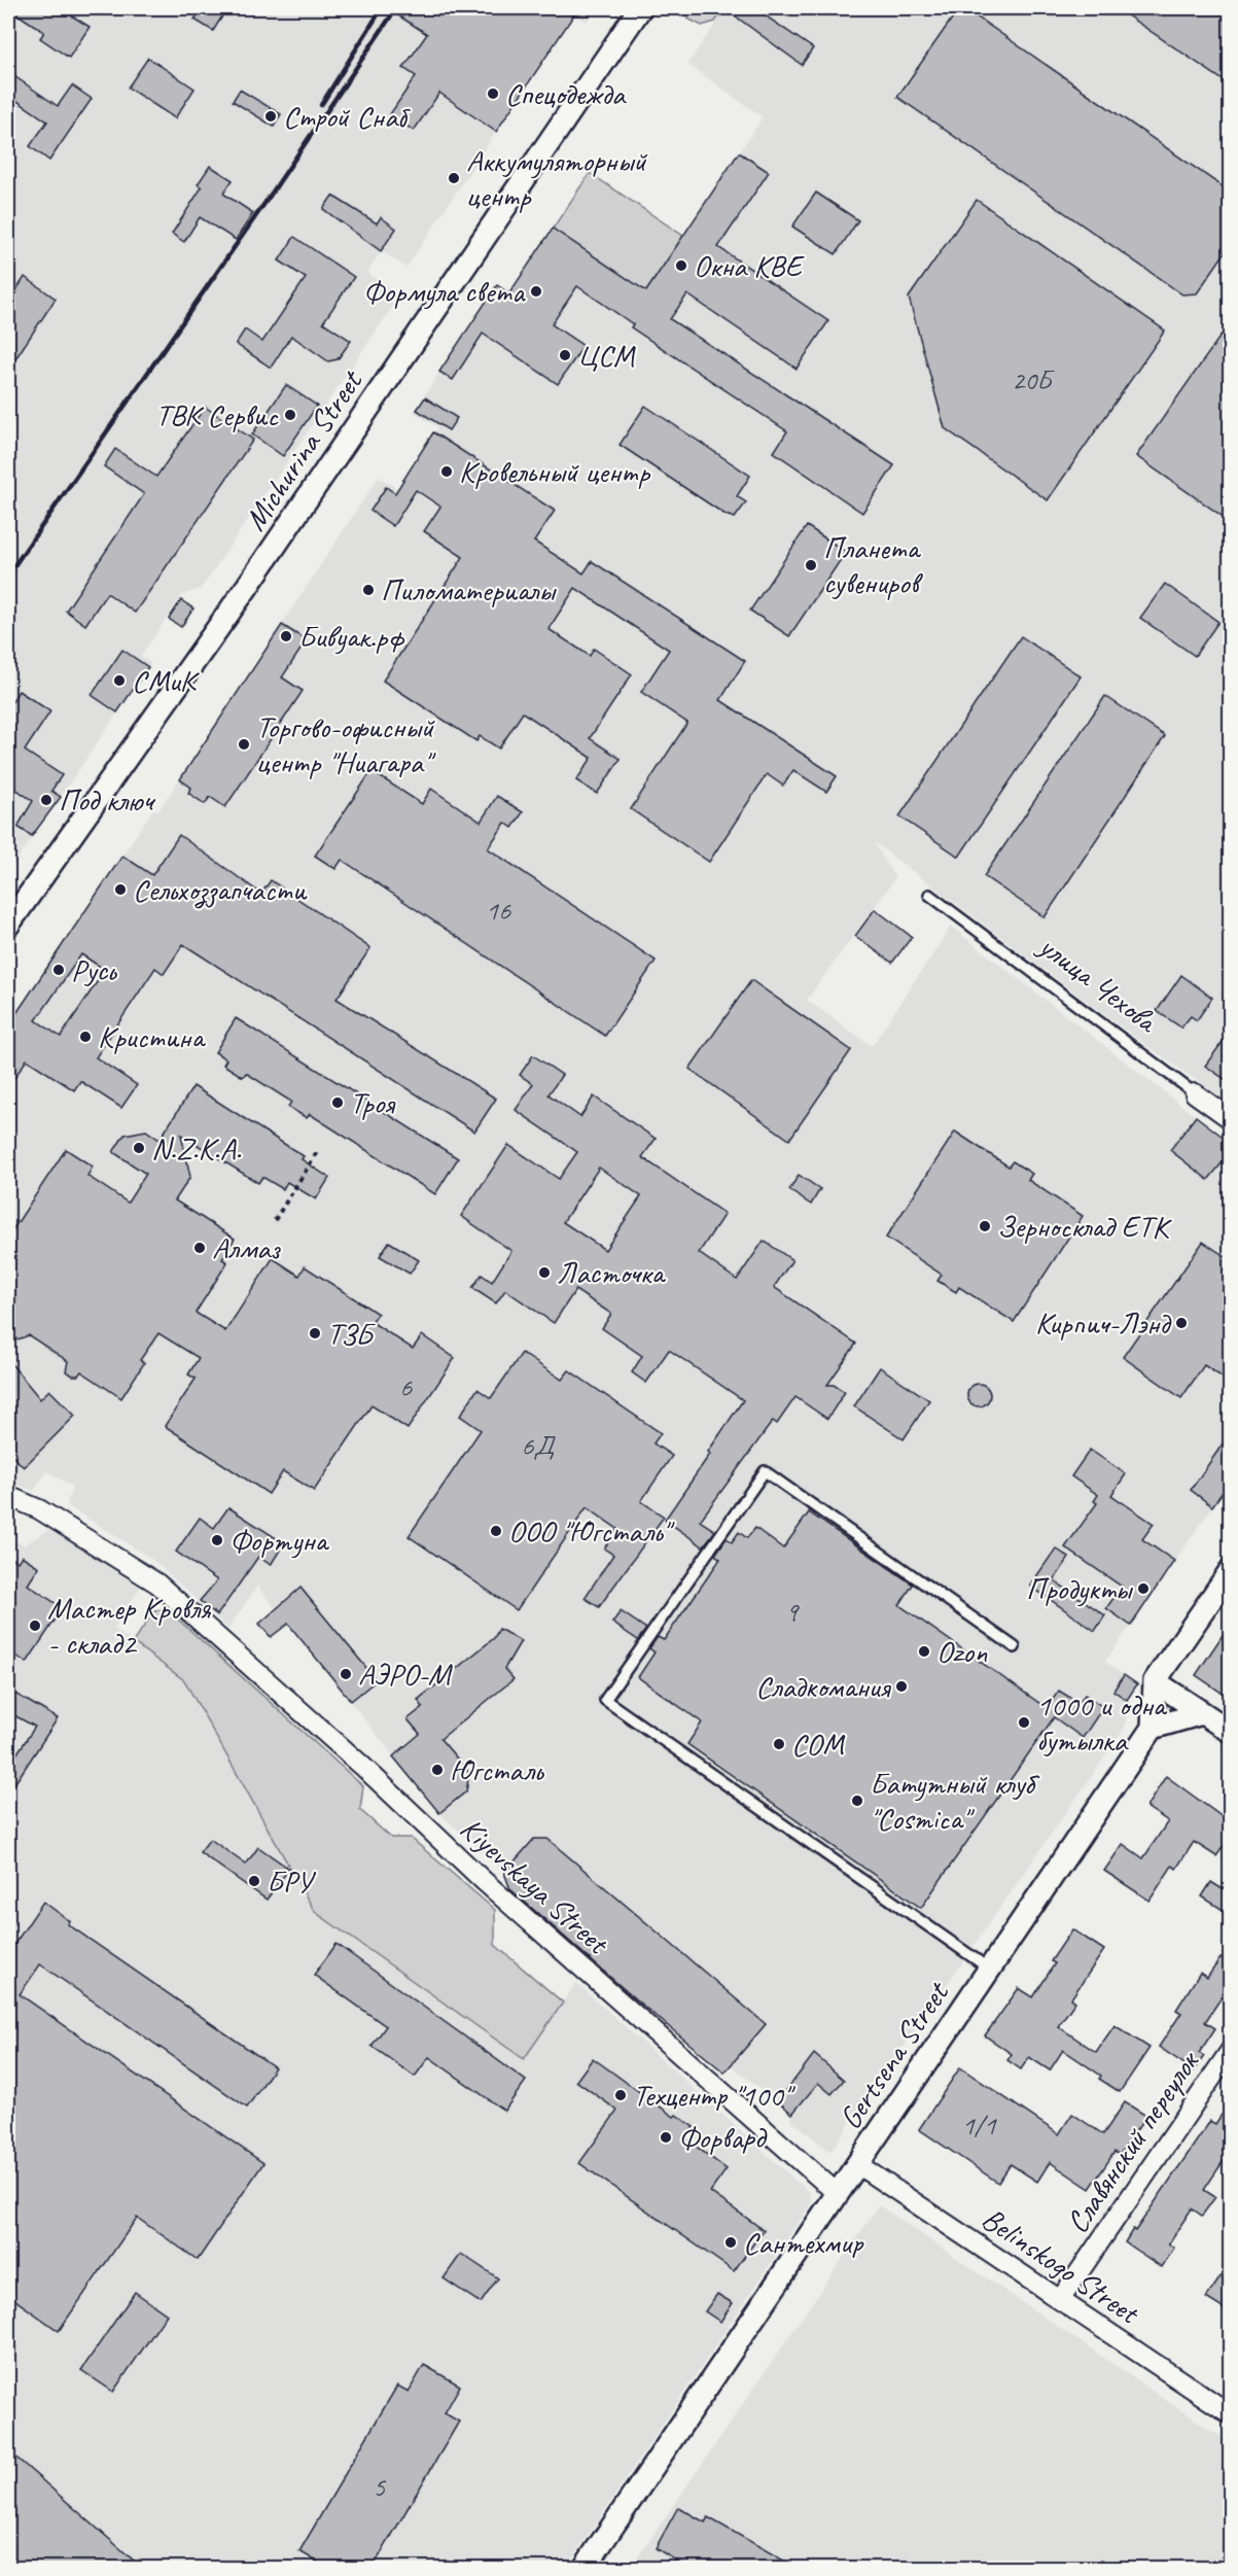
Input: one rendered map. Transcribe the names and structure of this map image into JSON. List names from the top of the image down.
{
  "streets": {
    "street": [
      "Michurina Street",
      "улица Чехова",
      "Kiyevskaya Street",
      "Gertsena Street",
      "Славянский переулок",
      "Belinskogo Street"
    ]
  },
  "crossings": [
    ["Kiyevskaya Street", "Gertsena Street"],
    ["Gertsena Street", "Belinskogo Street"],
    ["Славянский переулок", "Belinskogo Street"]
  ],
  "places": [
    "Спецодежда",
    "Строй Снаб",
    "Аккумуляторный центр",
    "Окна KBE",
    "Формула света",
    "ЦСМ",
    "ТВК Сервис",
    "Кровельный центр",
    "Планета сувениров",
    "Пиломатериалы",
    "Бивуак.рф",
    "СМиК",
    "Торгово-офисный центр \"Ниагара\"",
    "Под ключ",
    "Сельхоззапчасти",
    "Русь",
    "Кристина",
    "Троя",
    "N.Z.K.A.",
    "Зерносклад ЕТК",
    "Алмаз",
    "Ласточка",
    "Кирпич-Лэнд",
    "ТЗБ",
    "ООО \"Югсталь\"",
    "Фортуна",
    "Продукты",
    "Мастер Кровля - склад2",
    "Ozon",
    "АЭРО-М",
    "Сладкомания",
    "1000 и одна бутылка",
    "СОМ",
    "Югсталь",
    "Батутный клуб \"Cosmica\"",
    "БРУ",
    "Техцентр \"100\"",
    "Форвард",
    "Сантехмир"
  ],
  "house_numbers": [
    "20Б",
    "16",
    "6",
    "6Д",
    "9",
    "1/1",
    "5"
  ]
}
